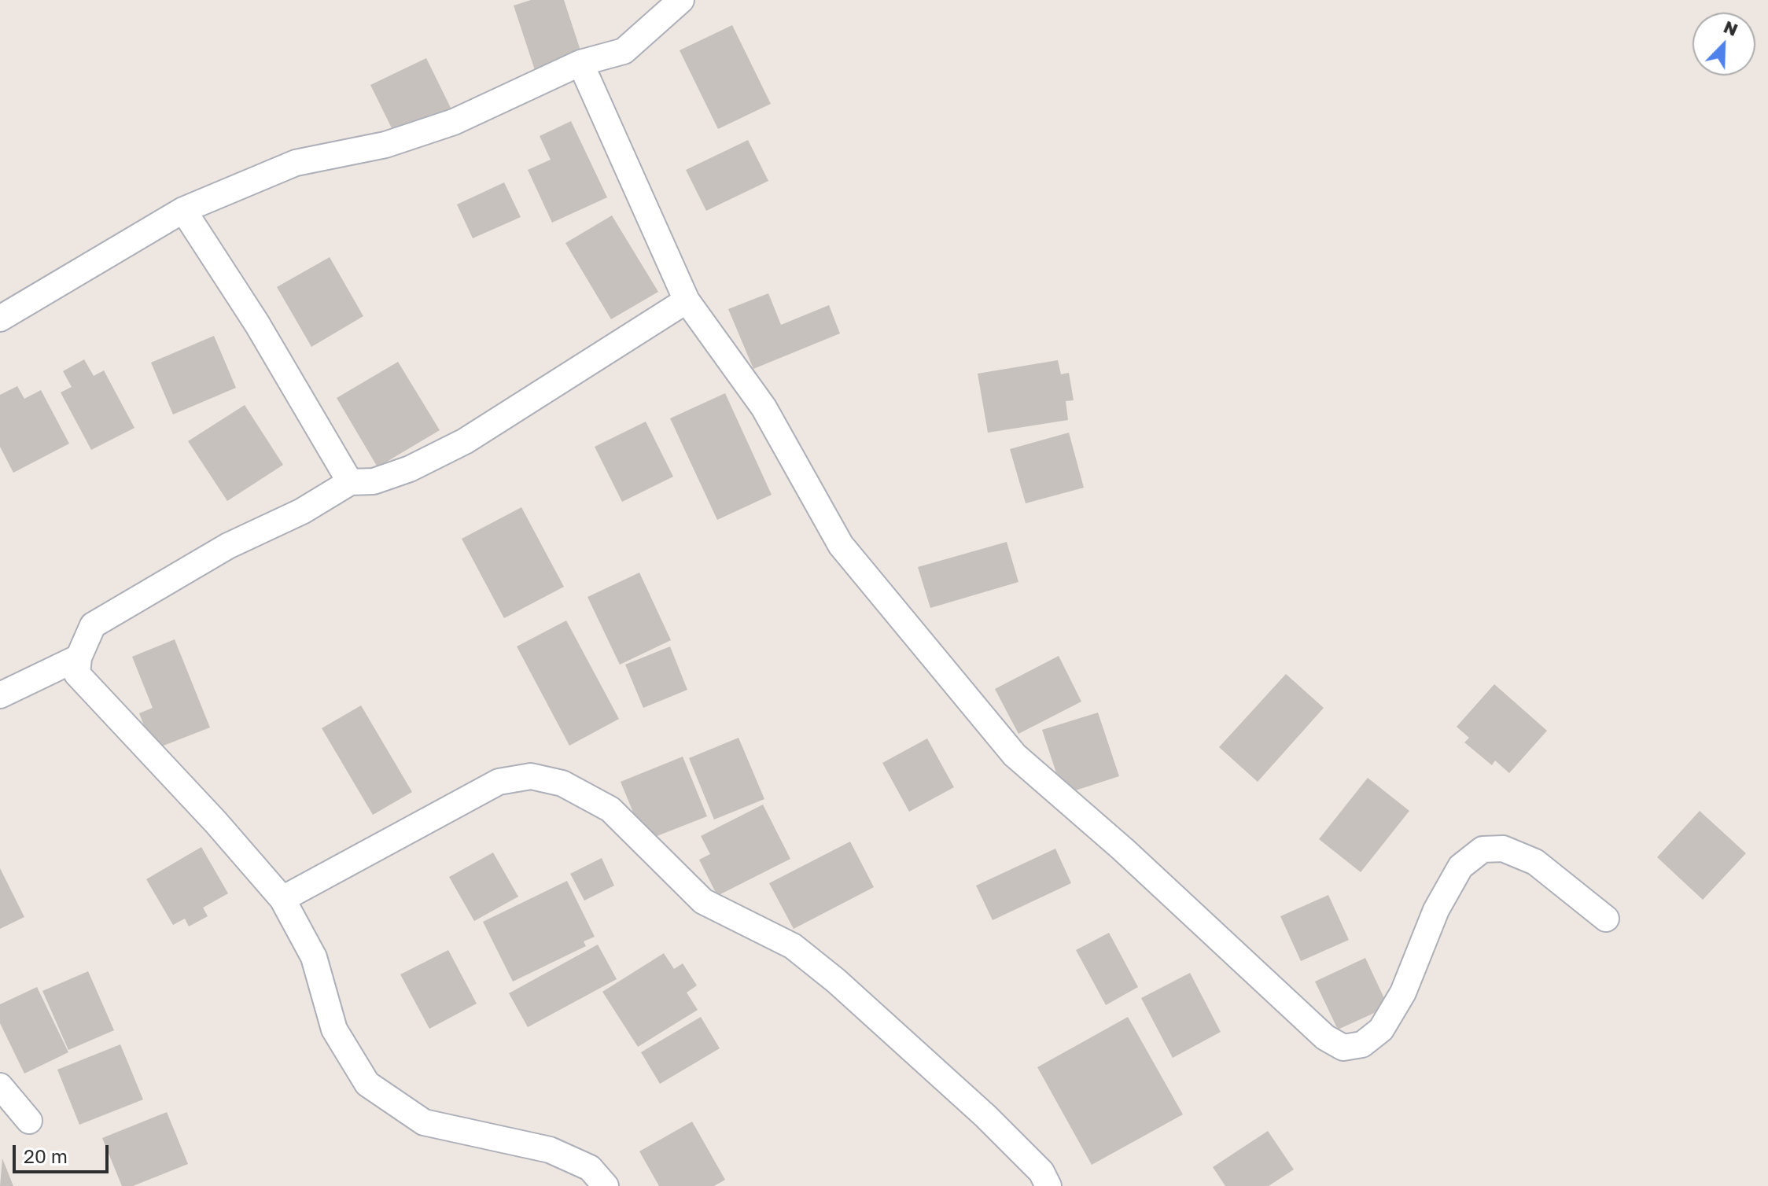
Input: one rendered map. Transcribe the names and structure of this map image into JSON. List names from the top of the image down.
{
  "scale_bar": "20 m",
  "north": "top right"
}
